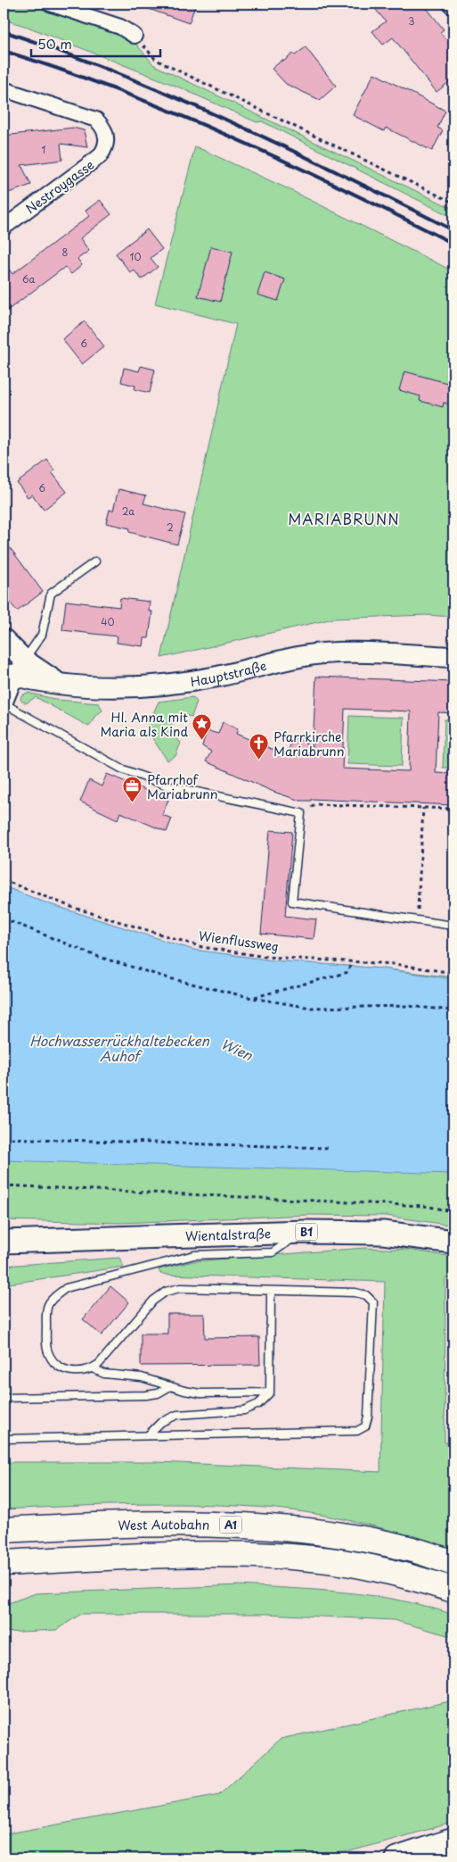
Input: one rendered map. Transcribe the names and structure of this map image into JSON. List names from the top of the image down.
{
  "streets": {
    "highway": ["West Autobahn", "A1"],
    "main road": ["Hauptstraße", "B1", "Wientalstraße"],
    "street": ["Nestroygasse"],
    "path": ["Wienflussweg"]
  },
  "districts": ["MARIABRUNN"],
  "water": ["Hochwasserrückhaltebecken Auhof", "Wien"],
  "places": {
    "place": ["Hl. Anna mit Maria als Kind"],
    "church": ["Pfarrkirche Mariabrunn"],
    "office": ["Pfarrhof Mariabrunn"]
  },
  "house_numbers": [
    "3",
    "1",
    "8",
    "10",
    "6a",
    "6",
    "6",
    "2a",
    "2",
    "40"
  ],
  "scale_bar": "50 m"
}
